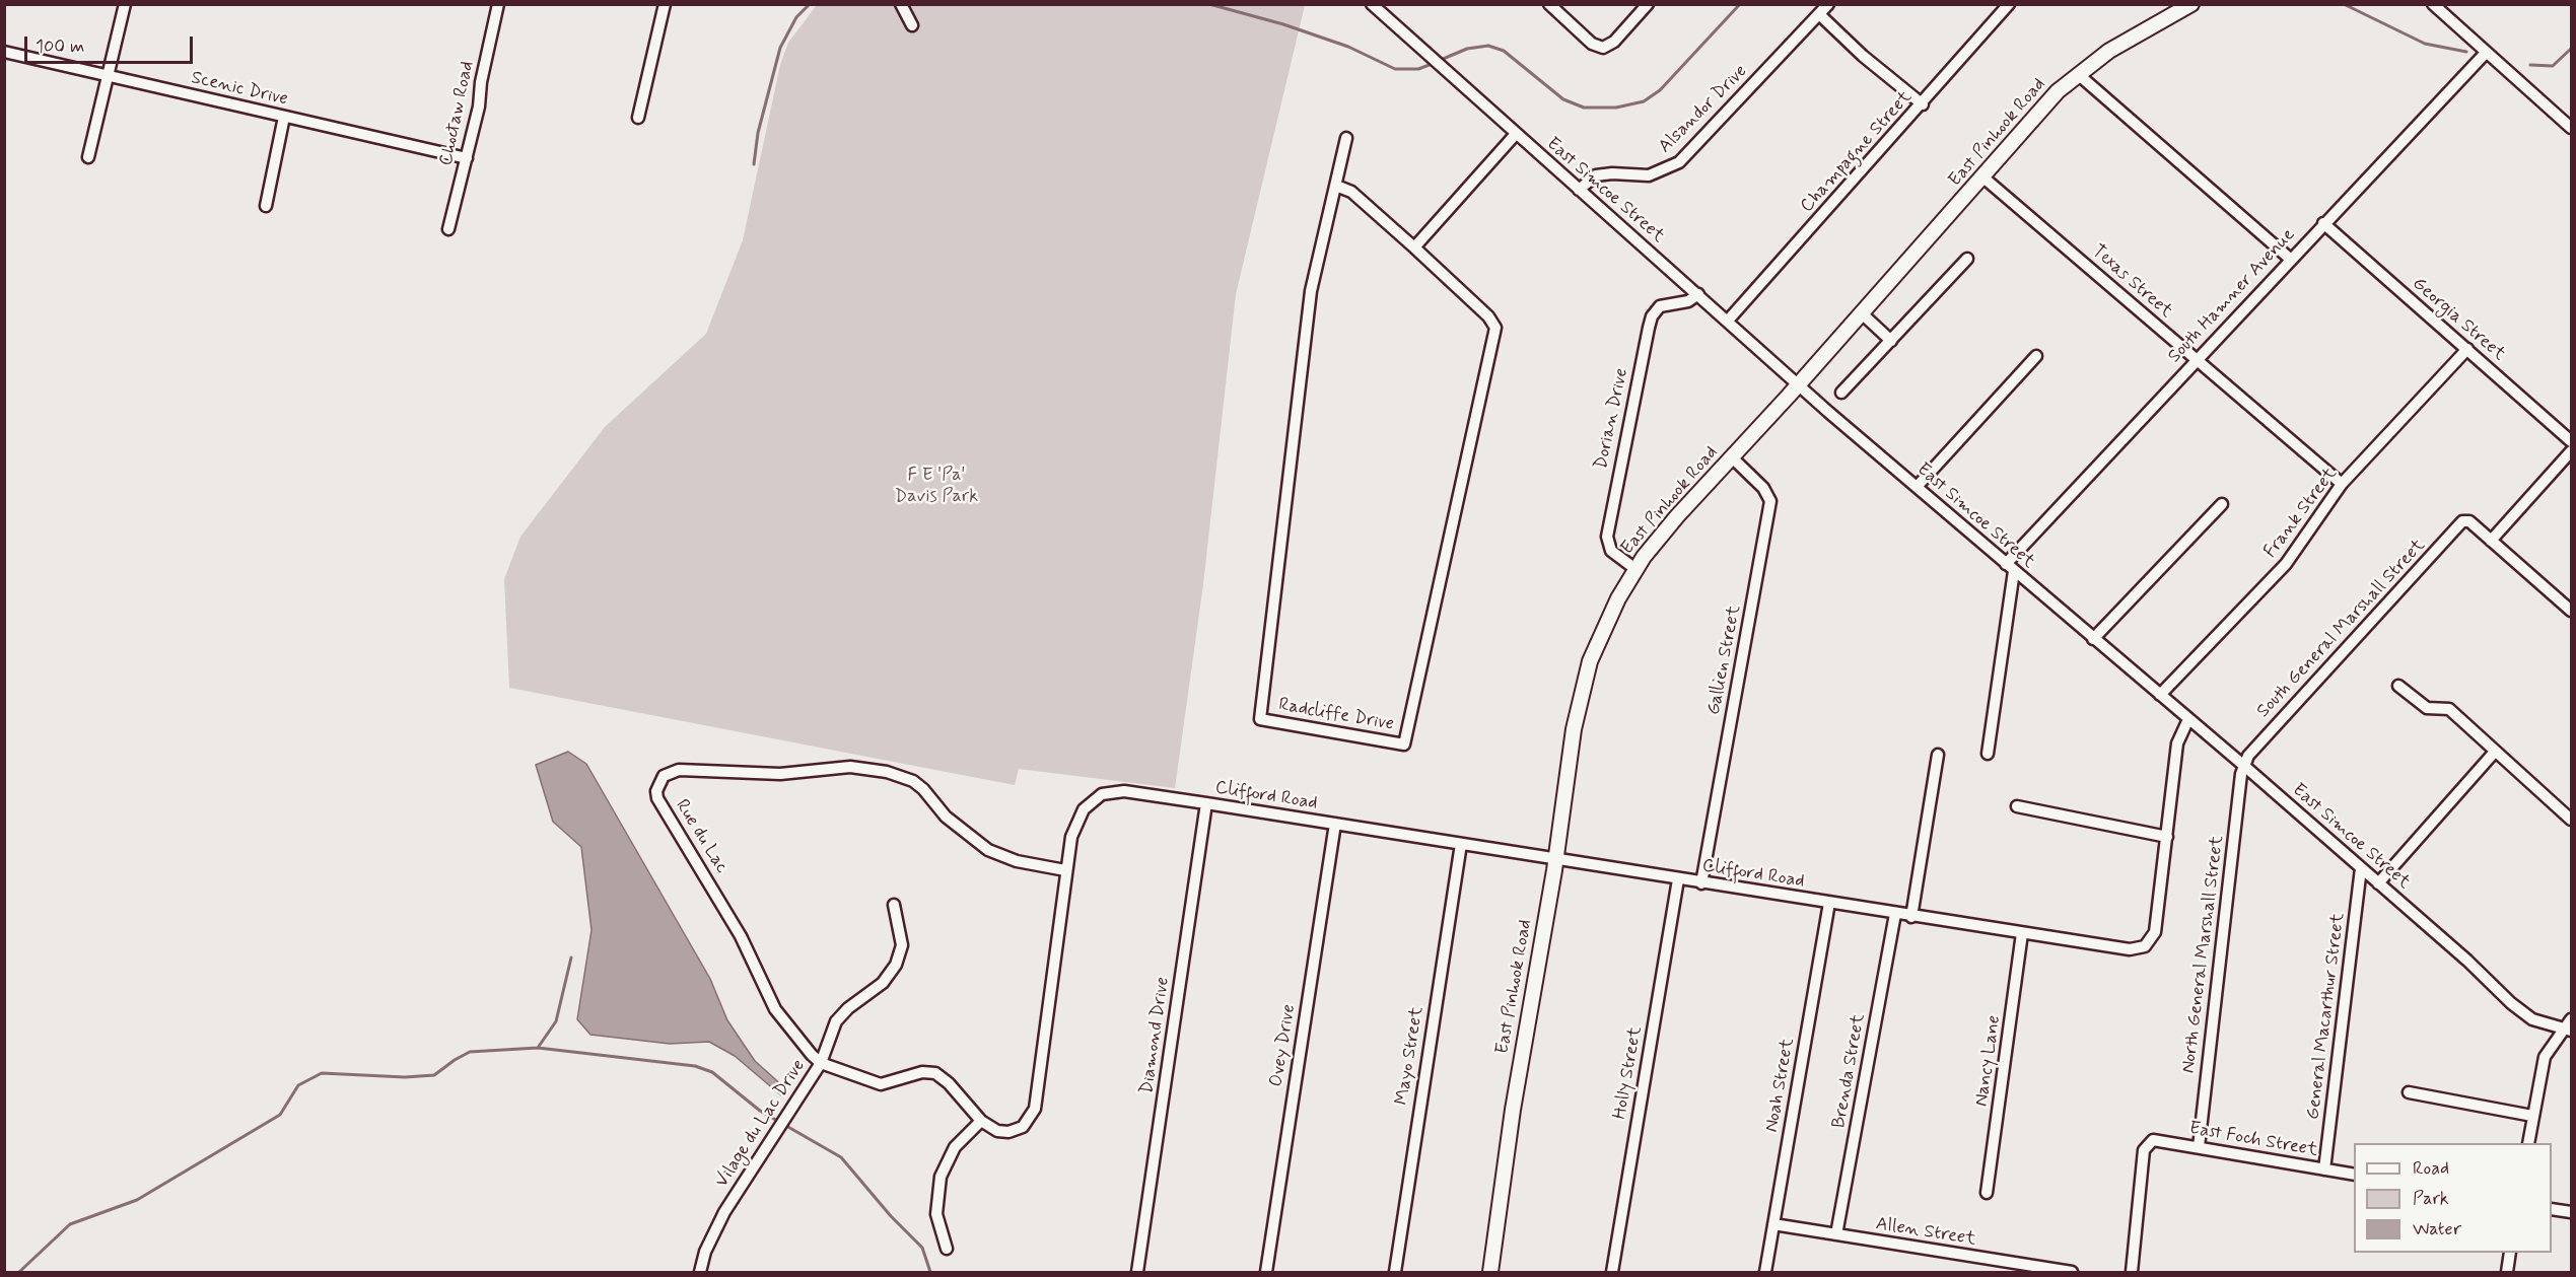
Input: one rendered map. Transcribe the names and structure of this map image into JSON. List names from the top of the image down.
{
  "streets": {
    "main road": ["East Pinhook Road"],
    "street": [
      "Scenic Drive",
      "Alsandor Drive",
      "Choctaw Road",
      "Champagne Street",
      "East Simcoe Street",
      "Texas Street",
      "South Hamner Avenue",
      "Georgia Street",
      "Dorian Drive",
      "Frank Street",
      "South General Marshall Street",
      "Gallien Street",
      "Radcliffe Drive",
      "Clifford Road",
      "Rue du Lac",
      "North General Marshall Street",
      "General Macarthur Street",
      "Diamond Drive",
      "Ovey Drive",
      "Mayo Street",
      "Nancy Lane",
      "Brenda Street",
      "Holly Street",
      "Noah Street",
      "Vilage du Lac Drive",
      "East Foch Street",
      "Allen Street"
    ]
  },
  "crossings": [
    ["Scenic Drive", "Choctaw Road"],
    ["Alsandor Drive", "East Simcoe Street"],
    ["East Pinhook Road", "East Simcoe Street"],
    ["East Pinhook Road", "Texas Street"],
    ["East Pinhook Road", "Dorian Drive"],
    ["East Pinhook Road", "Gallien Street"],
    ["East Pinhook Road", "Clifford Road"],
    ["Champagne Street", "East Simcoe Street"],
    ["East Simcoe Street", "South Hamner Avenue"],
    ["East Simcoe Street", "Dorian Drive"],
    ["East Simcoe Street", "Frank Street"],
    ["East Simcoe Street", "South General Marshall Street"],
    ["East Simcoe Street", "Clifford Road"],
    ["East Simcoe Street", "North General Marshall Street"],
    ["East Simcoe Street", "General Macarthur Street"],
    ["Texas Street", "South Hamner Avenue"],
    ["Texas Street", "Frank Street"],
    ["South Hamner Avenue", "Georgia Street"],
    ["Georgia Street", "Frank Street"],
    ["South General Marshall Street", "North General Marshall Street"],
    ["Gallien Street", "Clifford Road"],
    ["Clifford Road", "Rue du Lac"],
    ["Clifford Road", "Diamond Drive"],
    ["Clifford Road", "Ovey Drive"],
    ["Clifford Road", "Mayo Street"],
    ["Clifford Road", "Nancy Lane"],
    ["Clifford Road", "Brenda Street"],
    ["Clifford Road", "Holly Street"],
    ["Clifford Road", "Noah Street"],
    ["Rue du Lac", "Vilage du Lac Drive"],
    ["North General Marshall Street", "East Foch Street"],
    ["General Macarthur Street", "East Foch Street"],
    ["Brenda Street", "Allen Street"],
    ["Noah Street", "Allen Street"]
  ],
  "parks": ["F E 'Pa' Davis Park"],
  "legend": ["Road", "Park", "Water"],
  "scale_bar": "100 m"
}
